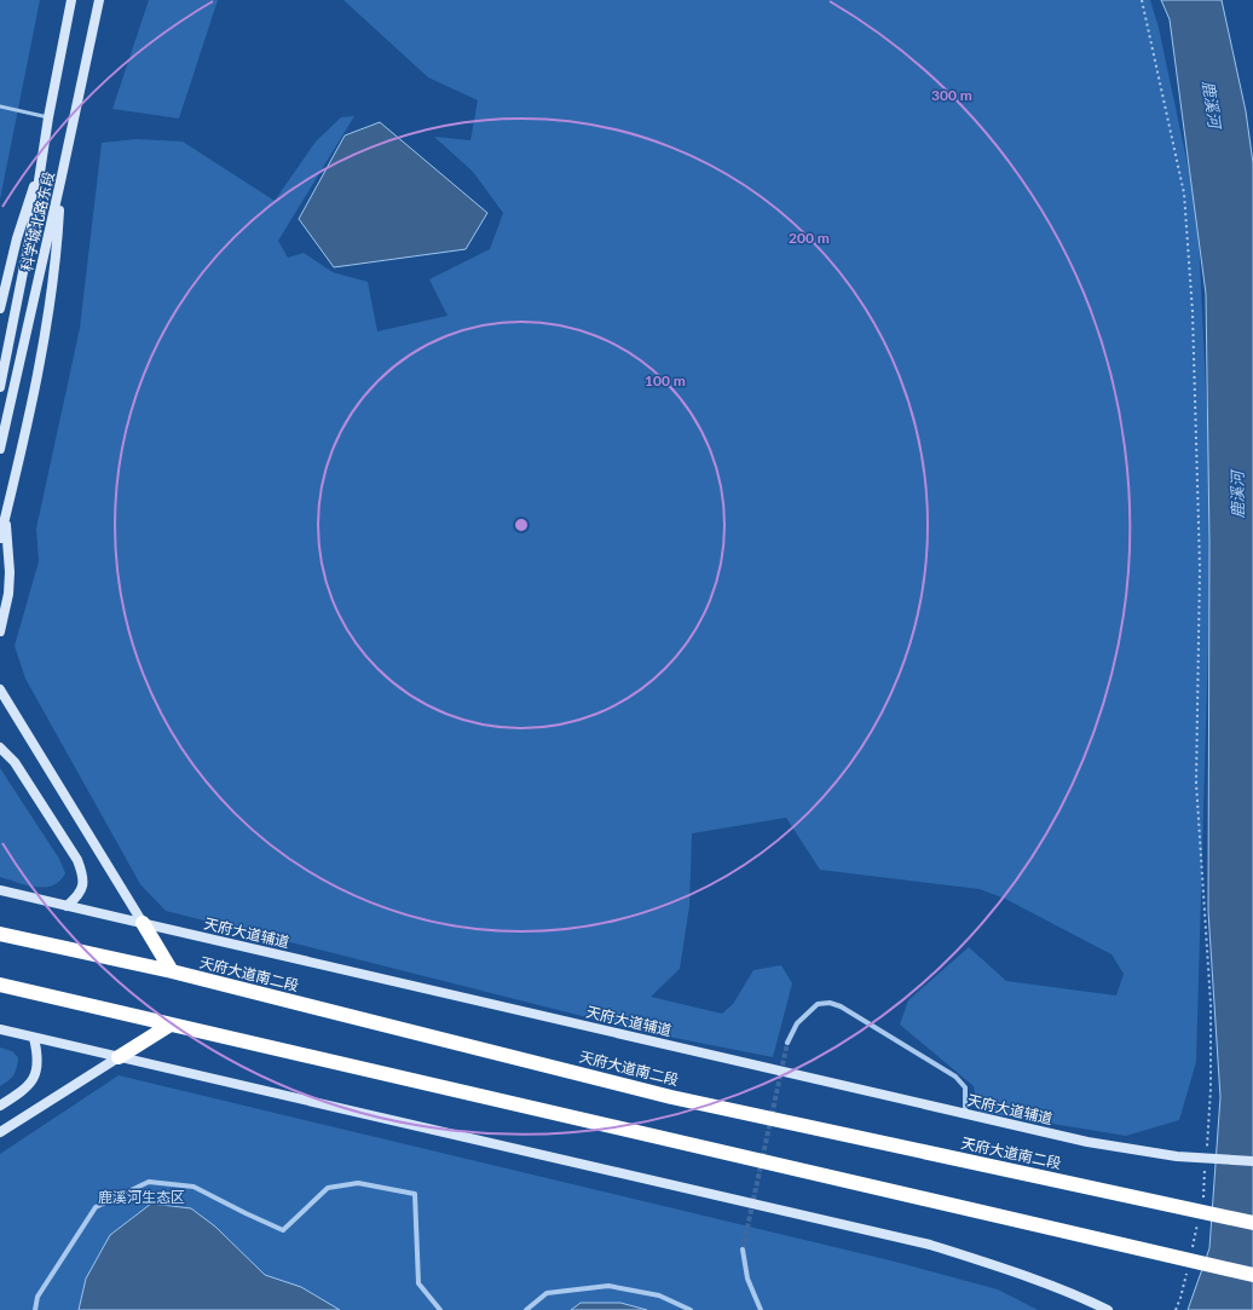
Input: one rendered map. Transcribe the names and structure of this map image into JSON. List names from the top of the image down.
{
  "streets": {
    "highway": ["天府大道南二段"],
    "street": ["科学城北路东段", "天府大道辅道"]
  },
  "water": ["鹿溪河"],
  "parks": ["鹿溪河生态区"],
  "rings": ["300 m", "200 m", "100 m"]
}
